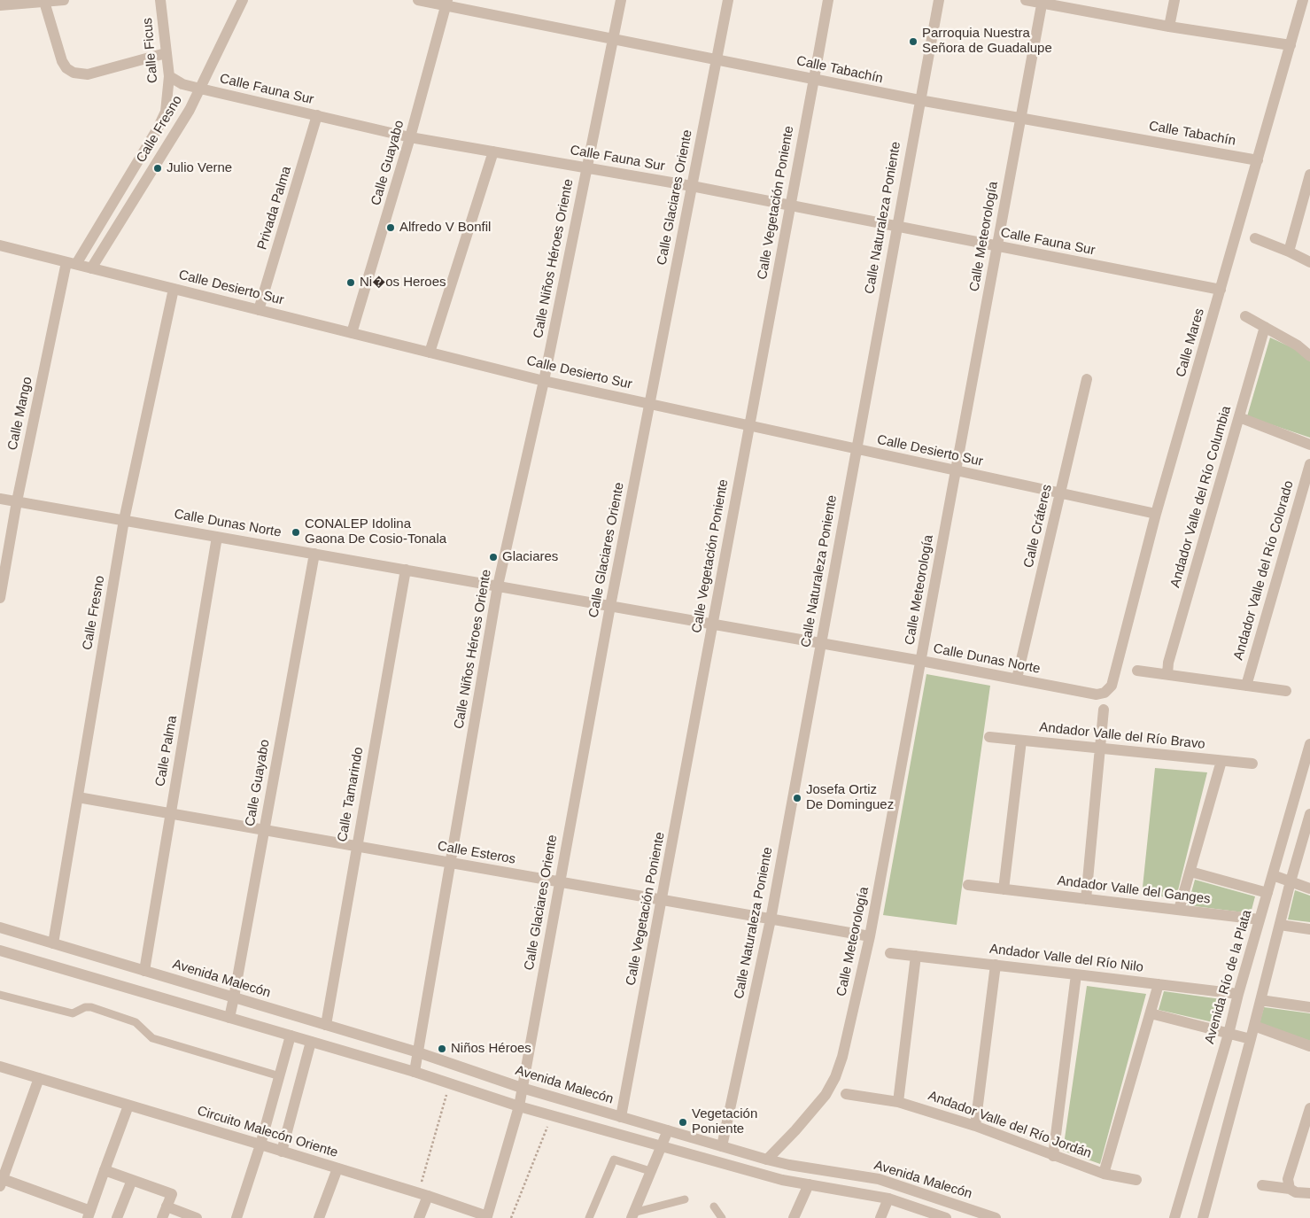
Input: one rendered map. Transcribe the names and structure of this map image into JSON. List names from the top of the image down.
{
  "streets": {
    "street": [
      "Calle Ficus",
      "Calle Tabachín",
      "Calle Fauna Sur",
      "Calle Fresno",
      "Calle Guayabo",
      "Calle Glaciares Oriente",
      "Calle Vegetación Poniente",
      "Privada Palma",
      "Calle Naturaleza Poniente",
      "Calle Meteorología",
      "Calle Niños Héroes Oriente",
      "Calle Desierto Sur",
      "Calle Mares",
      "Calle Mango",
      "Andador Valle del Río Columbia",
      "Calle Dunas Norte",
      "Calle Cráteres",
      "Andador Valle del Río Colorado",
      "Andador Valle del Río Bravo",
      "Calle Palma",
      "Calle Tamarindo",
      "Calle Esteros",
      "Andador Valle del Ganges",
      "Andador Valle del Río Nilo",
      "Avenida Río de la Plata",
      "Avenida Malecón",
      "Andador Valle del Río Jordán",
      "Circuito Malecón Oriente"
    ]
  },
  "crossings": [
    ["Calle Ficus", "Calle Fauna Sur"],
    ["Calle Ficus", "Calle Fresno"],
    ["Calle Tabachín", "Calle Guayabo"],
    ["Calle Tabachín", "Calle Glaciares Oriente"],
    ["Calle Tabachín", "Calle Vegetación Poniente"],
    ["Calle Tabachín", "Calle Naturaleza Poniente"],
    ["Calle Tabachín", "Calle Meteorología"],
    ["Calle Tabachín", "Calle Niños Héroes Oriente"],
    ["Calle Tabachín", "Calle Mares"],
    ["Calle Fauna Sur", "Calle Fresno"],
    ["Calle Fauna Sur", "Calle Guayabo"],
    ["Calle Fauna Sur", "Calle Glaciares Oriente"],
    ["Calle Fauna Sur", "Calle Vegetación Poniente"],
    ["Calle Fauna Sur", "Privada Palma"],
    ["Calle Fauna Sur", "Calle Naturaleza Poniente"],
    ["Calle Fauna Sur", "Calle Meteorología"],
    ["Calle Fauna Sur", "Calle Niños Héroes Oriente"],
    ["Calle Fauna Sur", "Calle Mares"],
    ["Calle Fresno", "Calle Desierto Sur"],
    ["Calle Fresno", "Calle Mango"],
    ["Calle Fresno", "Calle Dunas Norte"],
    ["Calle Fresno", "Calle Esteros"],
    ["Calle Fresno", "Avenida Malecón"],
    ["Calle Guayabo", "Calle Desierto Sur"],
    ["Calle Guayabo", "Calle Dunas Norte"],
    ["Calle Guayabo", "Calle Esteros"],
    ["Calle Guayabo", "Avenida Malecón"],
    ["Calle Glaciares Oriente", "Calle Desierto Sur"],
    ["Calle Glaciares Oriente", "Calle Dunas Norte"],
    ["Calle Glaciares Oriente", "Calle Esteros"],
    ["Calle Glaciares Oriente", "Avenida Malecón"],
    ["Calle Glaciares Oriente", "Circuito Malecón Oriente"],
    ["Calle Vegetación Poniente", "Calle Desierto Sur"],
    ["Calle Vegetación Poniente", "Calle Dunas Norte"],
    ["Calle Vegetación Poniente", "Calle Esteros"],
    ["Calle Vegetación Poniente", "Avenida Malecón"],
    ["Privada Palma", "Calle Desierto Sur"],
    ["Calle Naturaleza Poniente", "Calle Desierto Sur"],
    ["Calle Naturaleza Poniente", "Calle Dunas Norte"],
    ["Calle Naturaleza Poniente", "Calle Esteros"],
    ["Calle Naturaleza Poniente", "Avenida Malecón"],
    ["Calle Meteorología", "Calle Desierto Sur"],
    ["Calle Meteorología", "Calle Dunas Norte"],
    ["Calle Meteorología", "Calle Esteros"],
    ["Calle Meteorología", "Avenida Malecón"],
    ["Calle Niños Héroes Oriente", "Calle Desierto Sur"],
    ["Calle Niños Héroes Oriente", "Calle Dunas Norte"],
    ["Calle Niños Héroes Oriente", "Calle Esteros"],
    ["Calle Niños Héroes Oriente", "Avenida Malecón"],
    ["Calle Desierto Sur", "Calle Mares"],
    ["Calle Desierto Sur", "Calle Mango"],
    ["Calle Desierto Sur", "Calle Cráteres"],
    ["Calle Mares", "Calle Dunas Norte"],
    ["Calle Mango", "Calle Dunas Norte"],
    ["Calle Dunas Norte", "Calle Cráteres"],
    ["Calle Dunas Norte", "Calle Palma"],
    ["Calle Dunas Norte", "Calle Tamarindo"],
    ["Calle Palma", "Calle Esteros"],
    ["Calle Palma", "Avenida Malecón"],
    ["Calle Tamarindo", "Calle Esteros"],
    ["Calle Tamarindo", "Avenida Malecón"],
    ["Andador Valle del Ganges", "Avenida Río de la Plata"],
    ["Andador Valle del Río Nilo", "Avenida Río de la Plata"]
  ],
  "places": [
    "Parroquia Nuestra Señora de Guadalupe",
    "Julio Verne",
    "Alfredo V Bonfil",
    "Ni�os Heroes",
    "CONALEP Idolina Gaona De Cosio-Tonala",
    "Glaciares",
    "Josefa Ortiz De Dominguez",
    "Niños Héroes",
    "Vegetación Poniente"
  ]
}
